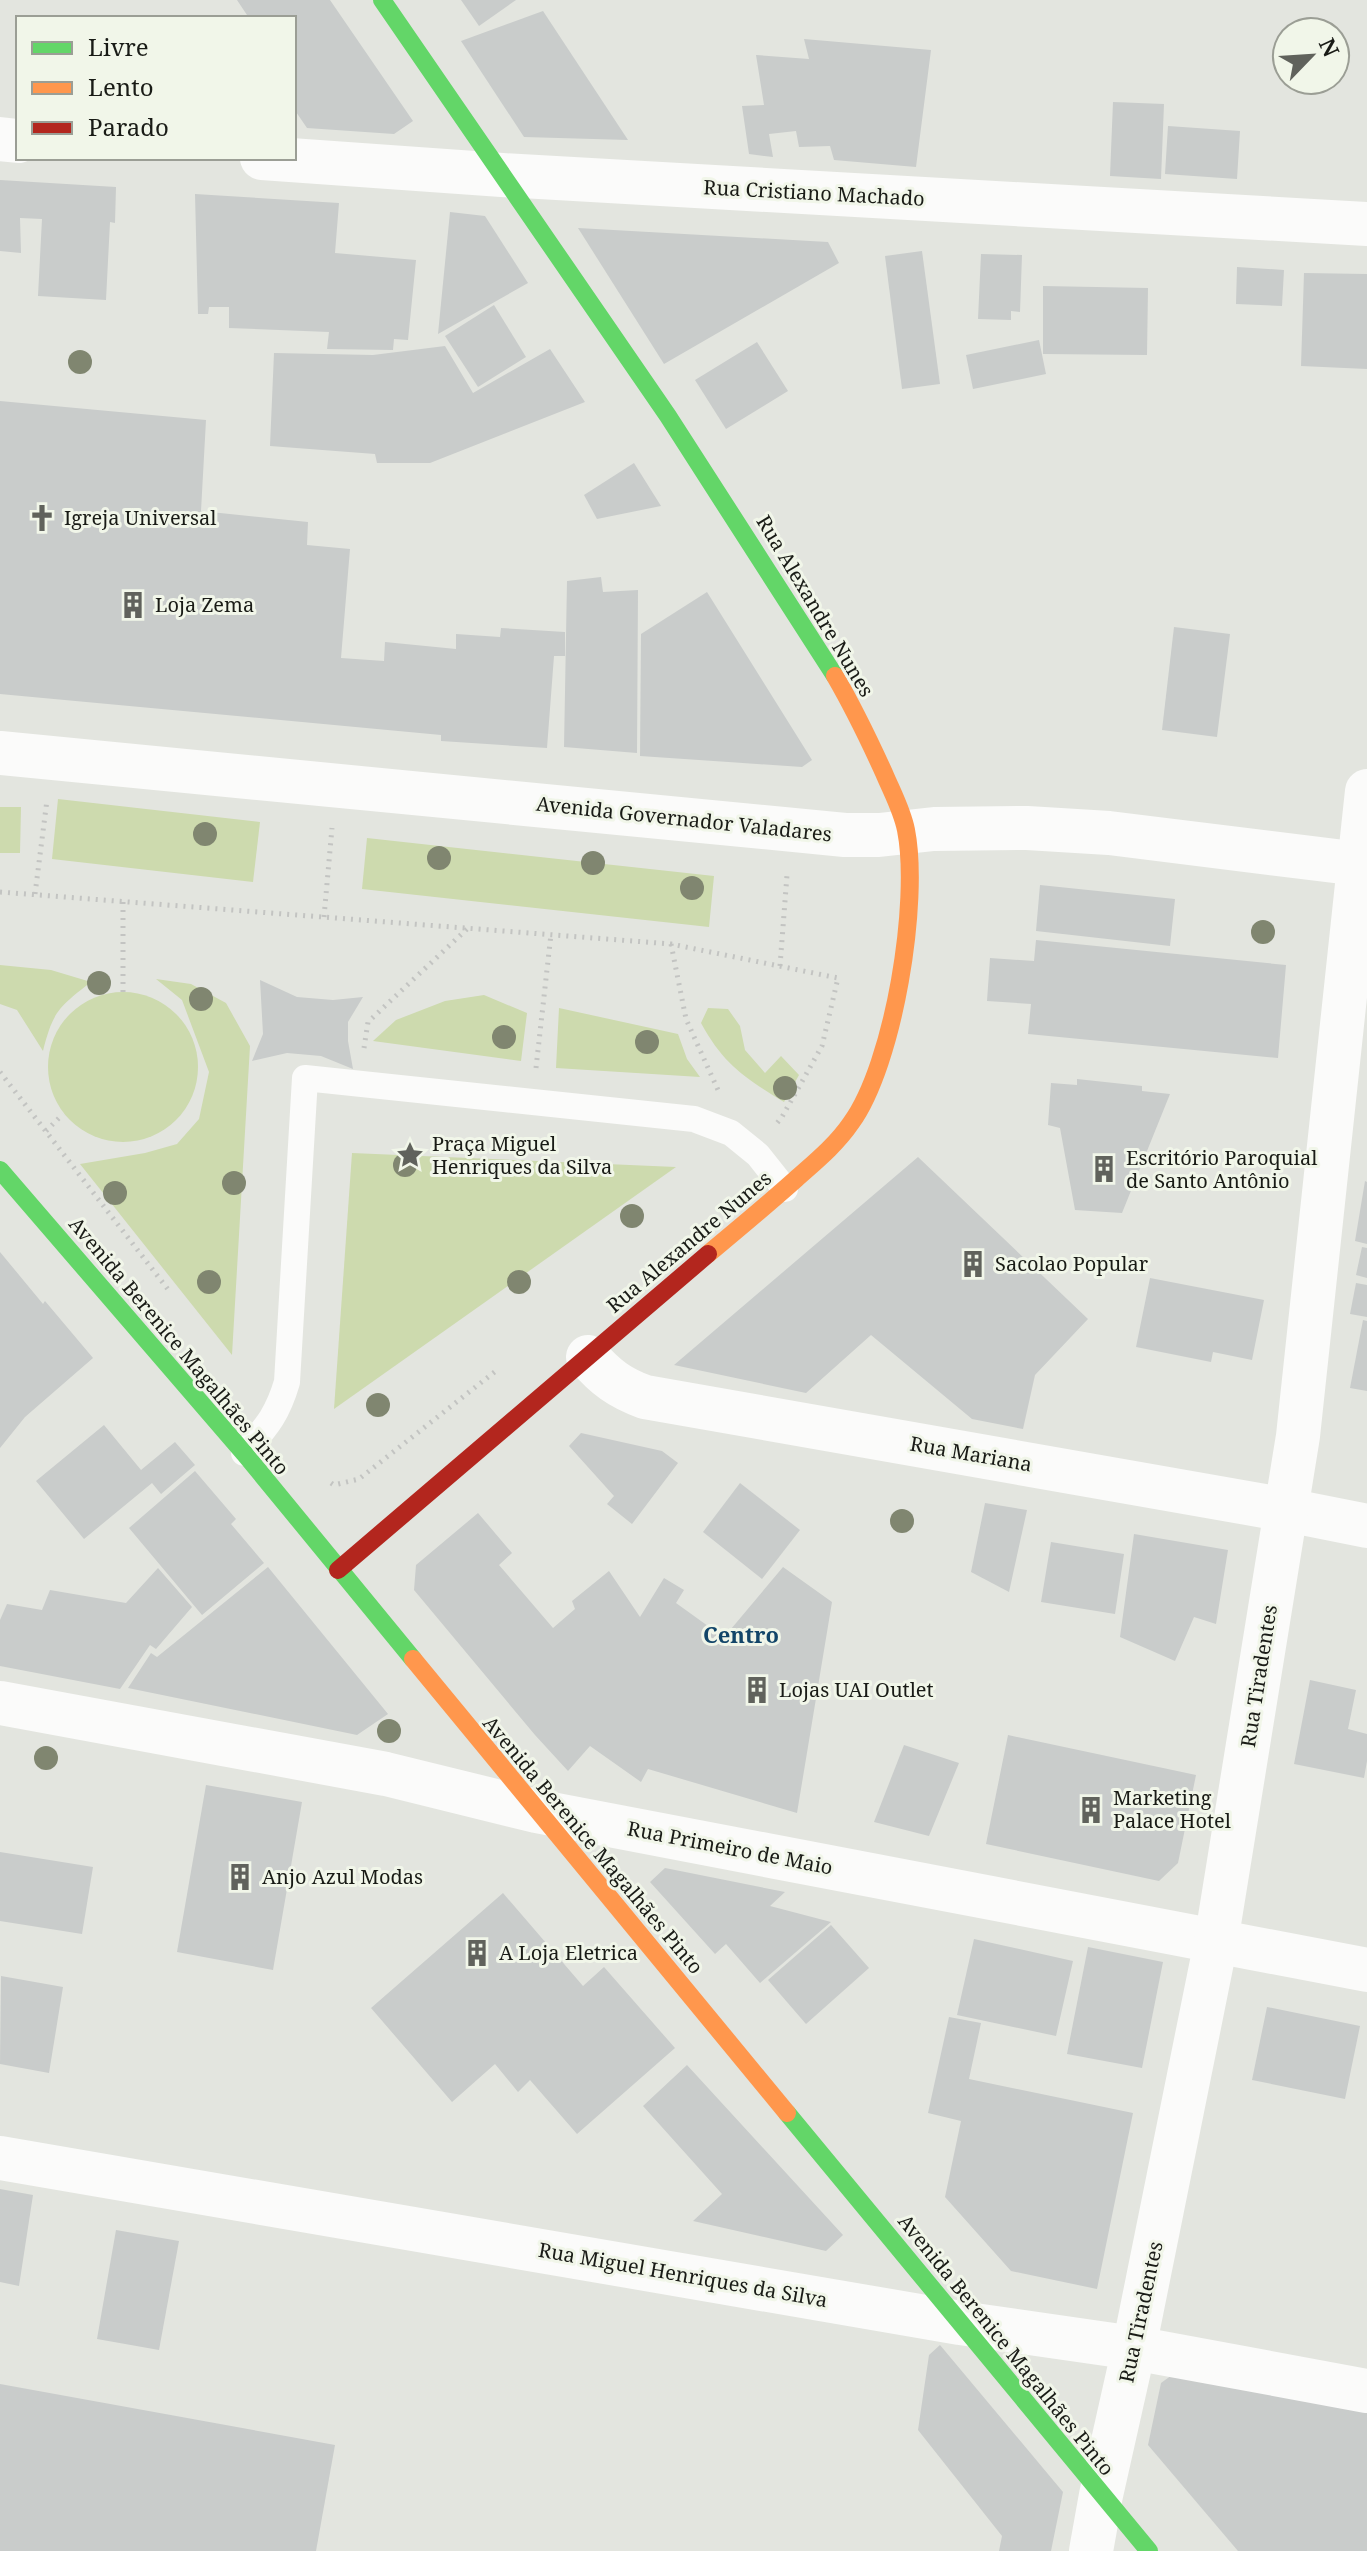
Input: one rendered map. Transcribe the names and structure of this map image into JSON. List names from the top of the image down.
{
  "streets": {
    "street": [
      "Rua Cristiano Machado",
      "Rua Alexandre Nunes",
      "Avenida Governador Valadares",
      "Avenida Berenice Magalhães Pinto",
      "Rua Mariana",
      "Rua Tiradentes",
      "Rua Primeiro de Maio",
      "Rua Miguel Henriques da Silva"
    ]
  },
  "crossings": [
    ["Rua Cristiano Machado", "Rua Alexandre Nunes"],
    ["Rua Alexandre Nunes", "Avenida Governador Valadares"],
    ["Rua Alexandre Nunes", "Avenida Berenice Magalhães Pinto"],
    ["Rua Alexandre Nunes", "Rua Mariana"],
    ["Avenida Governador Valadares", "Rua Tiradentes"],
    ["Avenida Berenice Magalhães Pinto", "Rua Tiradentes"],
    ["Avenida Berenice Magalhães Pinto", "Rua Primeiro de Maio"],
    ["Avenida Berenice Magalhães Pinto", "Rua Miguel Henriques da Silva"],
    ["Rua Mariana", "Rua Tiradentes"],
    ["Rua Tiradentes", "Rua Primeiro de Maio"],
    ["Rua Tiradentes", "Rua Miguel Henriques da Silva"]
  ],
  "districts": ["Centro"],
  "places": {
    "church": ["Igreja Universal"],
    "building": [
      "Loja Zema",
      "Escritório Paroquial de Santo Antônio",
      "Sacolao Popular",
      "Lojas UAI Outlet",
      "Marketing Palace Hotel",
      "Anjo Azul Modas",
      "A Loja Eletrica"
    ],
    "place": ["Praça Miguel Henriques da Silva"]
  },
  "legend": ["Livre", "Lento", "Parado"],
  "north": "top right"
}
